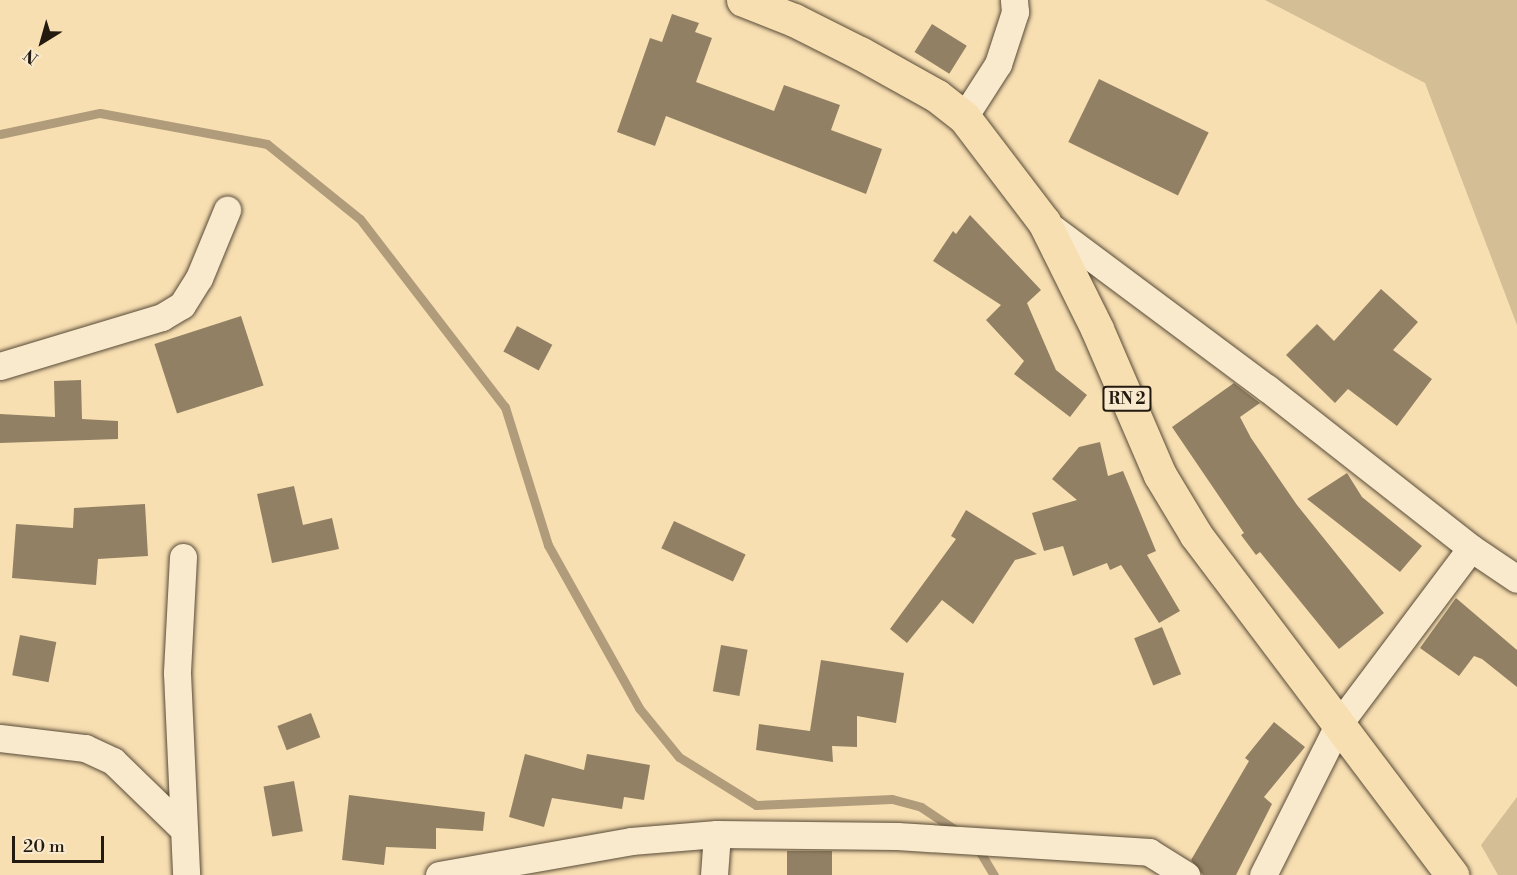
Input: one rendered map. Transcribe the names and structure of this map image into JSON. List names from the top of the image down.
{
  "streets": {
    "highway": ["RN 2"]
  },
  "scale_bar": "20 m",
  "north": "bottom left"
}
